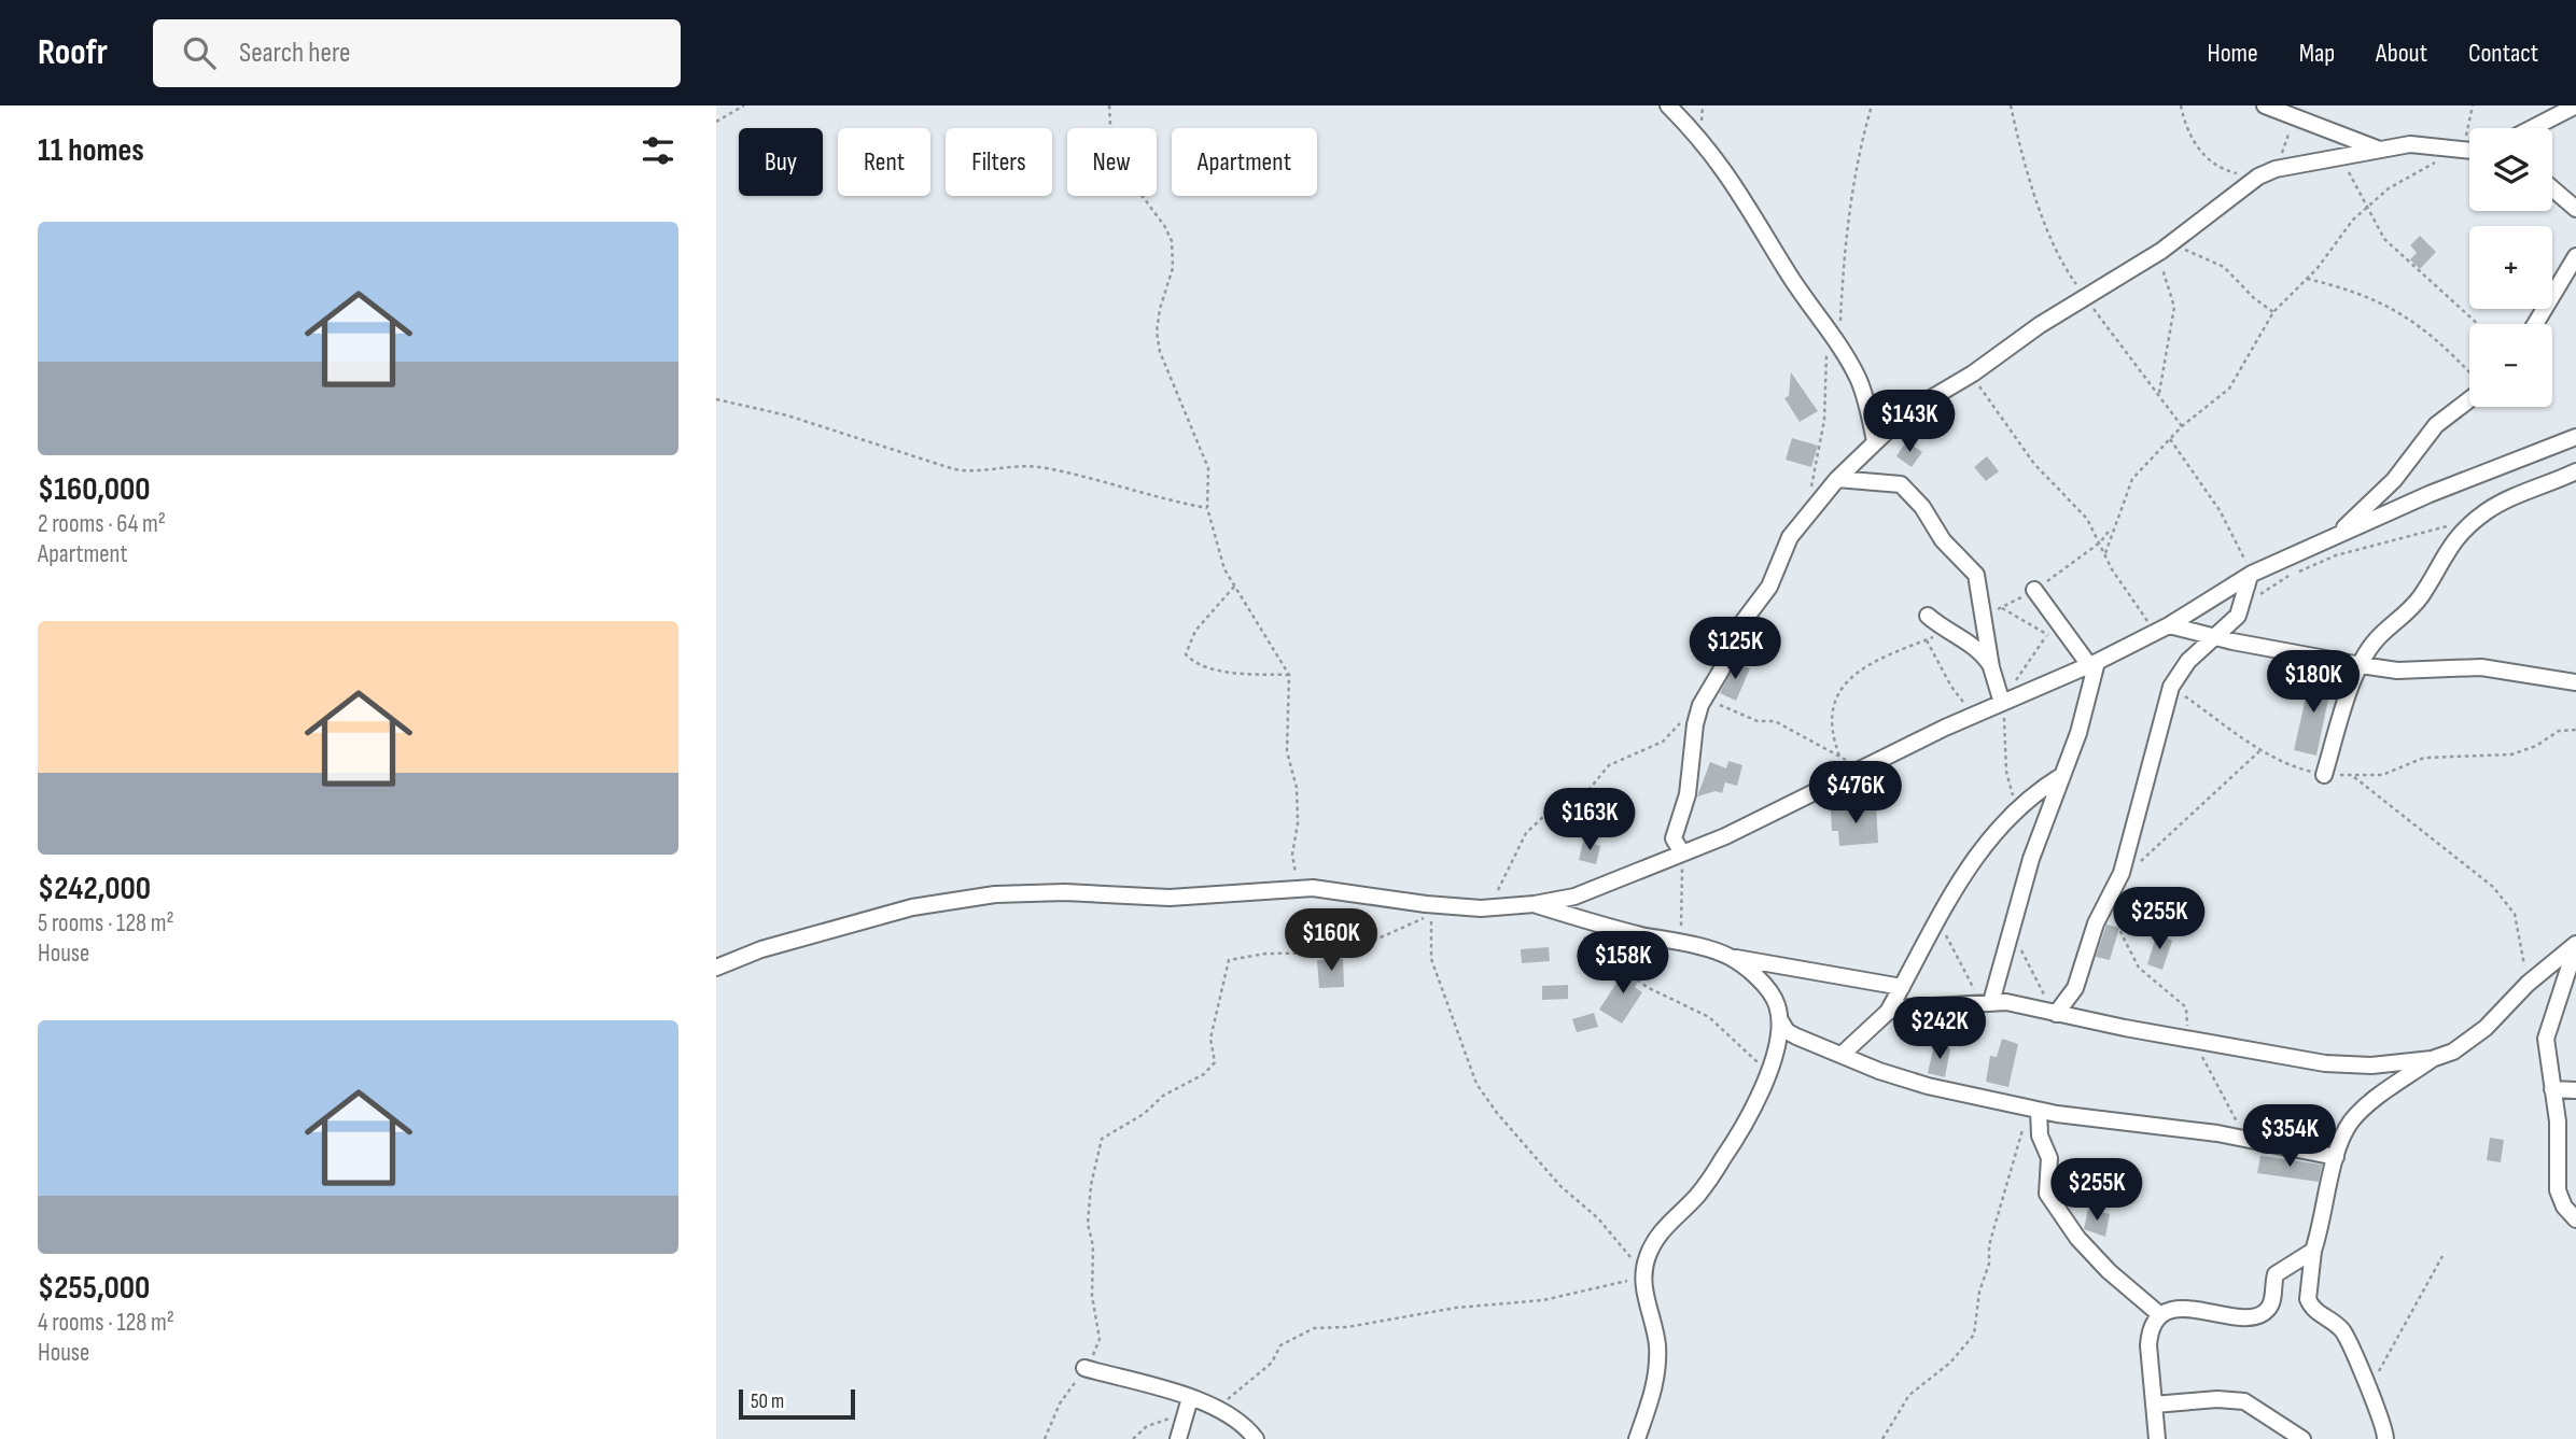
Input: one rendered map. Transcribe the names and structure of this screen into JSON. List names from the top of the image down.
{
  "scale_bar": "50 m",
  "page": {
    "header": "Roofr",
    "search": "Search here",
    "nav": [
      "Home",
      "Map",
      "About",
      "Contact"
    ],
    "heading": "11 homes",
    "map_buttons": ["+", "−"],
    "chip": [
      "Buy",
      "Rent",
      "Filters",
      "New",
      "Apartment"
    ],
    "list": [
      {
        "name": "$160,000",
        "note": "2 rooms · 64 m² · Apartment"
      },
      {
        "name": "$242,000",
        "note": "5 rooms · 128 m² · House"
      },
      {
        "name": "$255,000",
        "note": "4 rooms · 128 m² · House"
      }
    ],
    "price": [
      "$143K",
      "$125K",
      "$180K",
      "$476K",
      "$163K",
      "$255K",
      "$160K",
      "$158K",
      "$242K",
      "$354K",
      "$255K"
    ],
    "scale": "50 m"
  }
}
